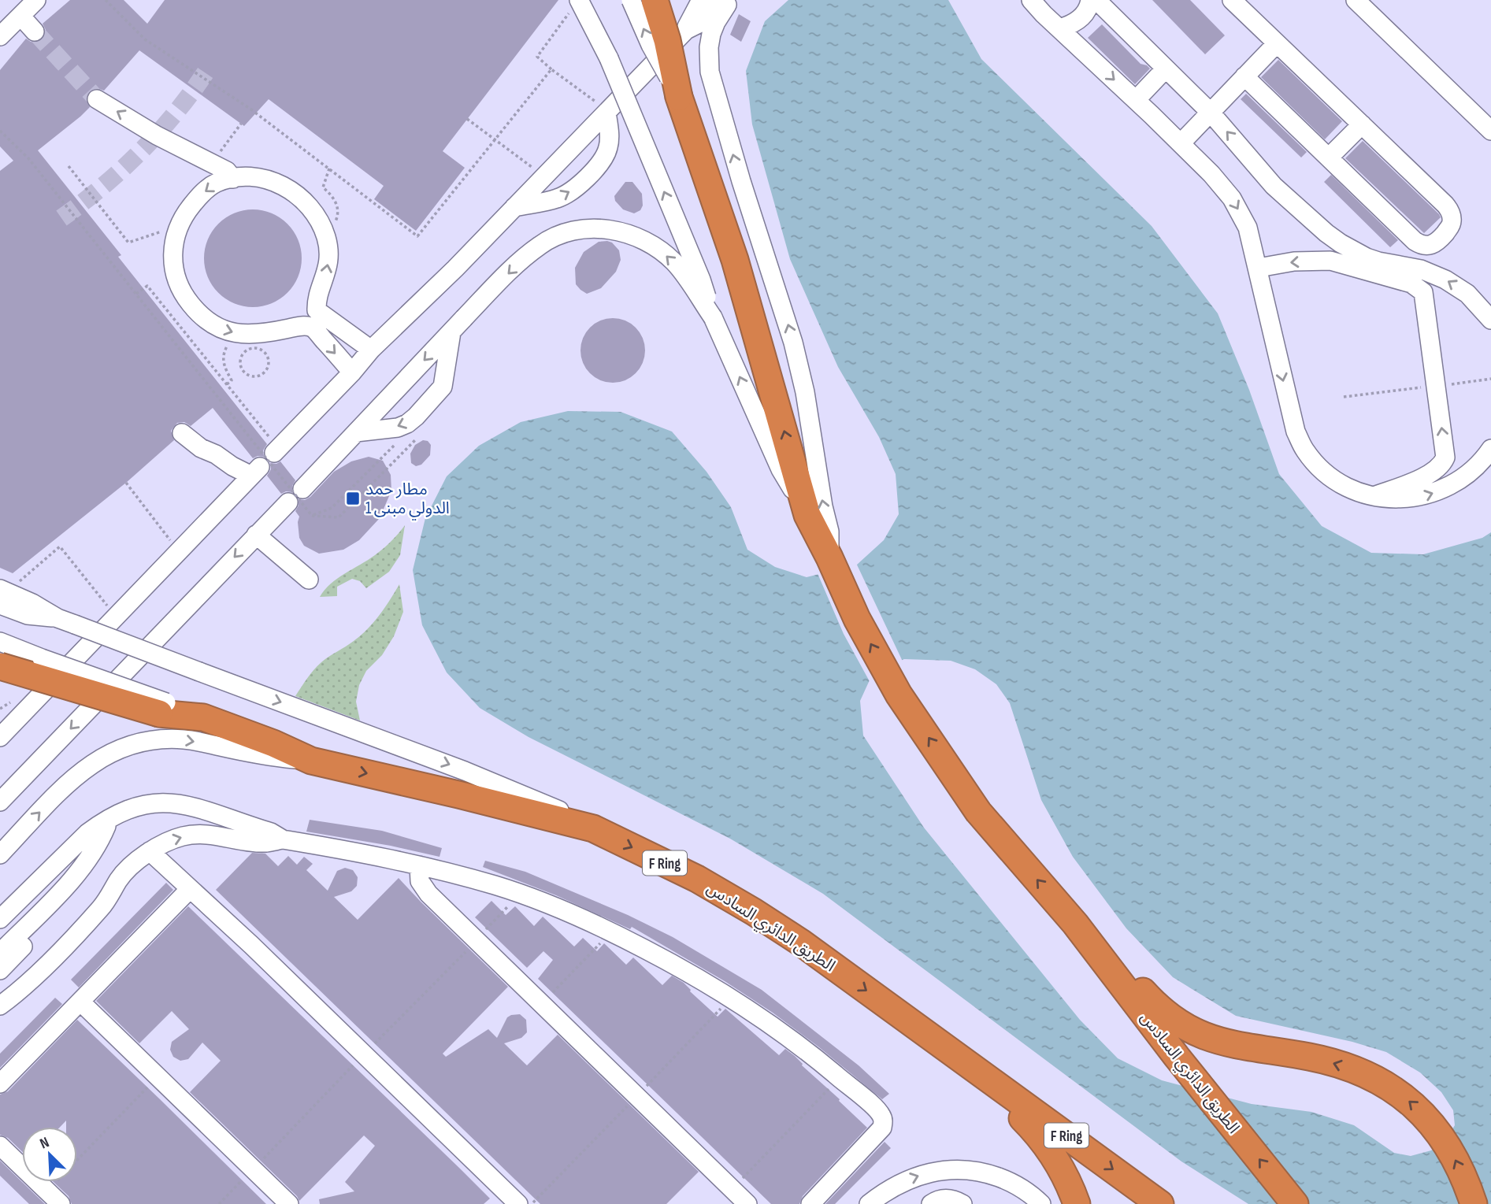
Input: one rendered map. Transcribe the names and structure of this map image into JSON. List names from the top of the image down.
{
  "streets": {
    "highway": ["F Ring", "الطريق الدائري السادس"]
  },
  "places": {
    "transit": ["مطار حمد الدولي مبنى 1"]
  },
  "north": "top left"
}
